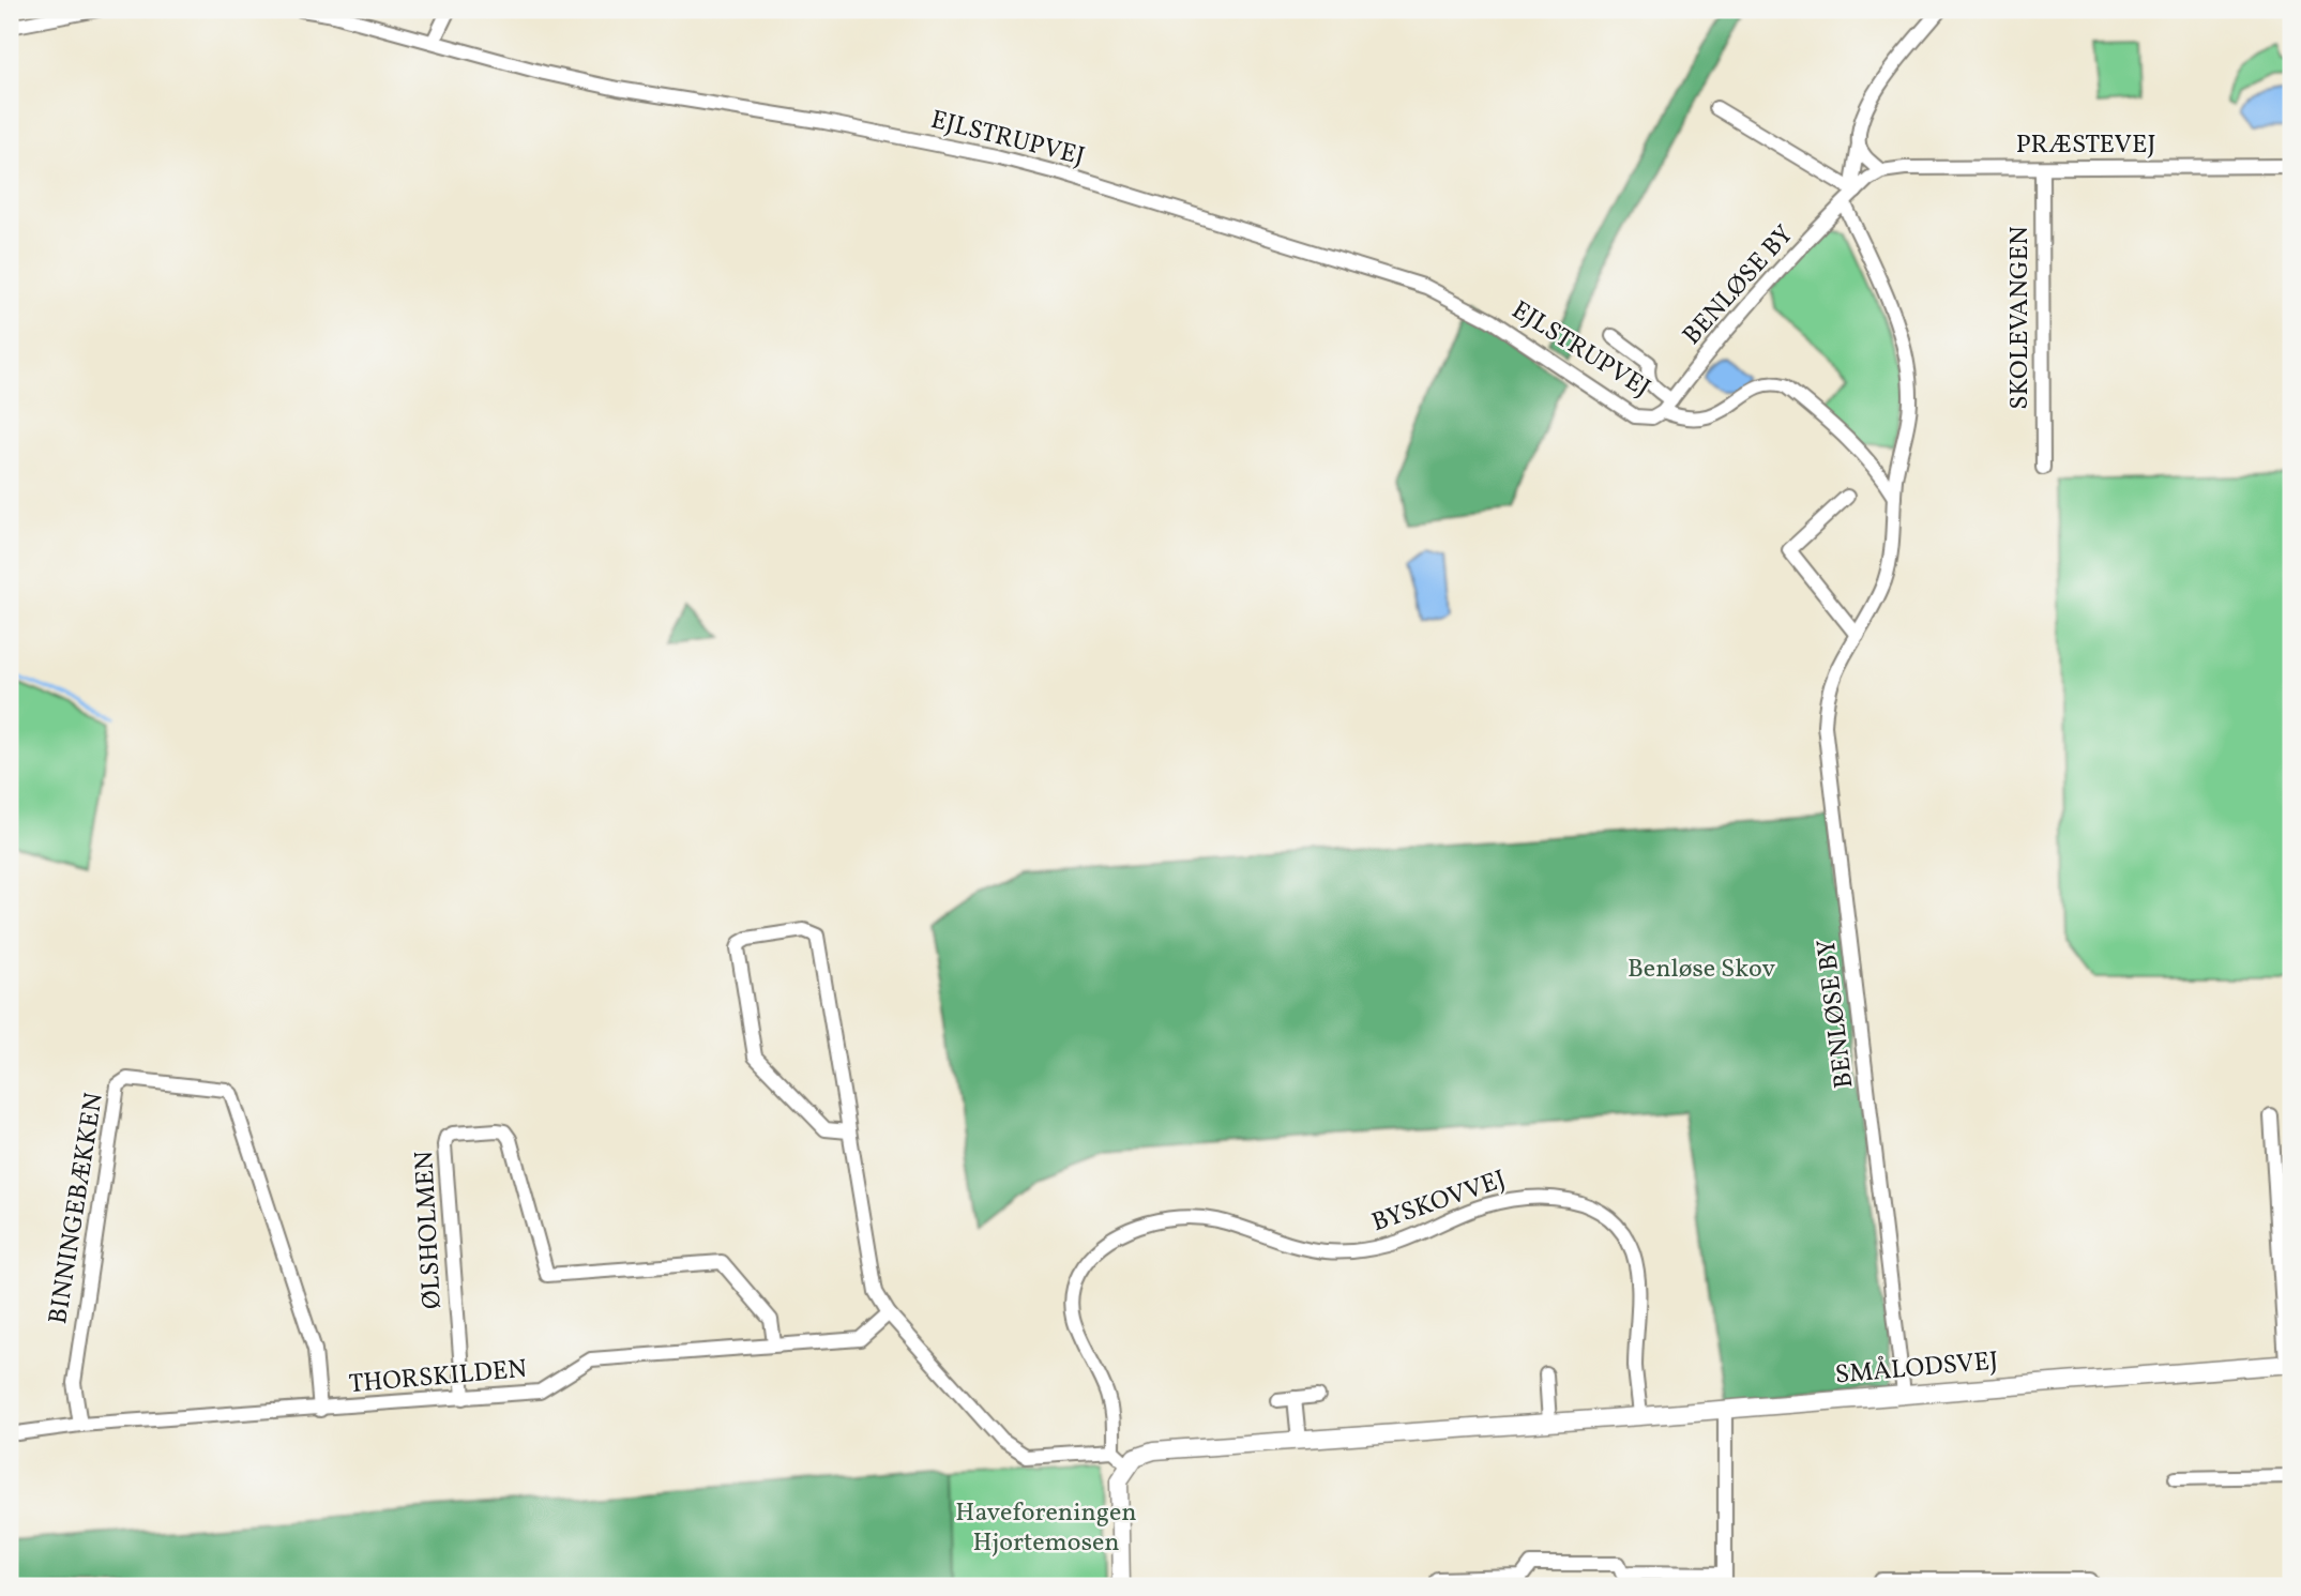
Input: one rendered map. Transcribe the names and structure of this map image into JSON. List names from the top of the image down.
{
  "streets": {
    "street": [
      "EJLSTRUPVEJ",
      "PRÆSTEVEJ",
      "BENLØSE BY",
      "SKOLEVANGEN",
      "BYSKOVVEJ",
      "BINNINGEBÆKKEN",
      "ØLSHOLMEN",
      "SMÅLODSVEJ",
      "THORSKILDEN"
    ]
  },
  "crossings": [
    ["EJLSTRUPVEJ", "BENLØSE BY"],
    ["PRÆSTEVEJ", "BENLØSE BY"],
    ["PRÆSTEVEJ", "SKOLEVANGEN"],
    ["BENLØSE BY", "SMÅLODSVEJ"],
    ["BYSKOVVEJ", "SMÅLODSVEJ"],
    ["BINNINGEBÆKKEN", "THORSKILDEN"],
    ["ØLSHOLMEN", "THORSKILDEN"]
  ],
  "parks": ["Benløse Skov", "Haveforeningen Hjortemosen"]
}
